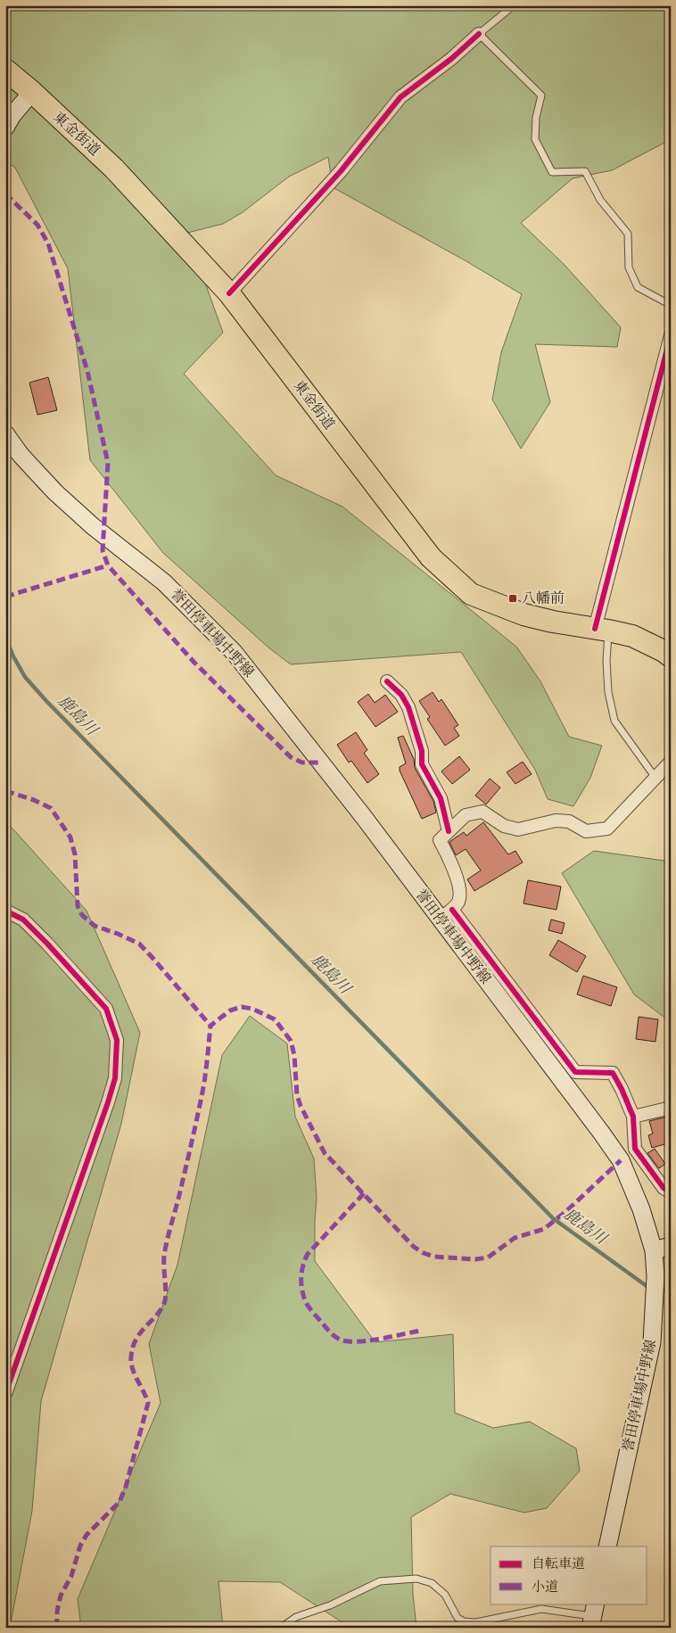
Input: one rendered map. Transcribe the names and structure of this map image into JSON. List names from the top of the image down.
{
  "streets": {
    "highway": ["東金街道"],
    "main road": ["誉田停車場中野線"]
  },
  "water": ["鹿島川"],
  "places": {
    "transit": ["八幡前"]
  },
  "legend": ["自転車道", "小道"]
}
